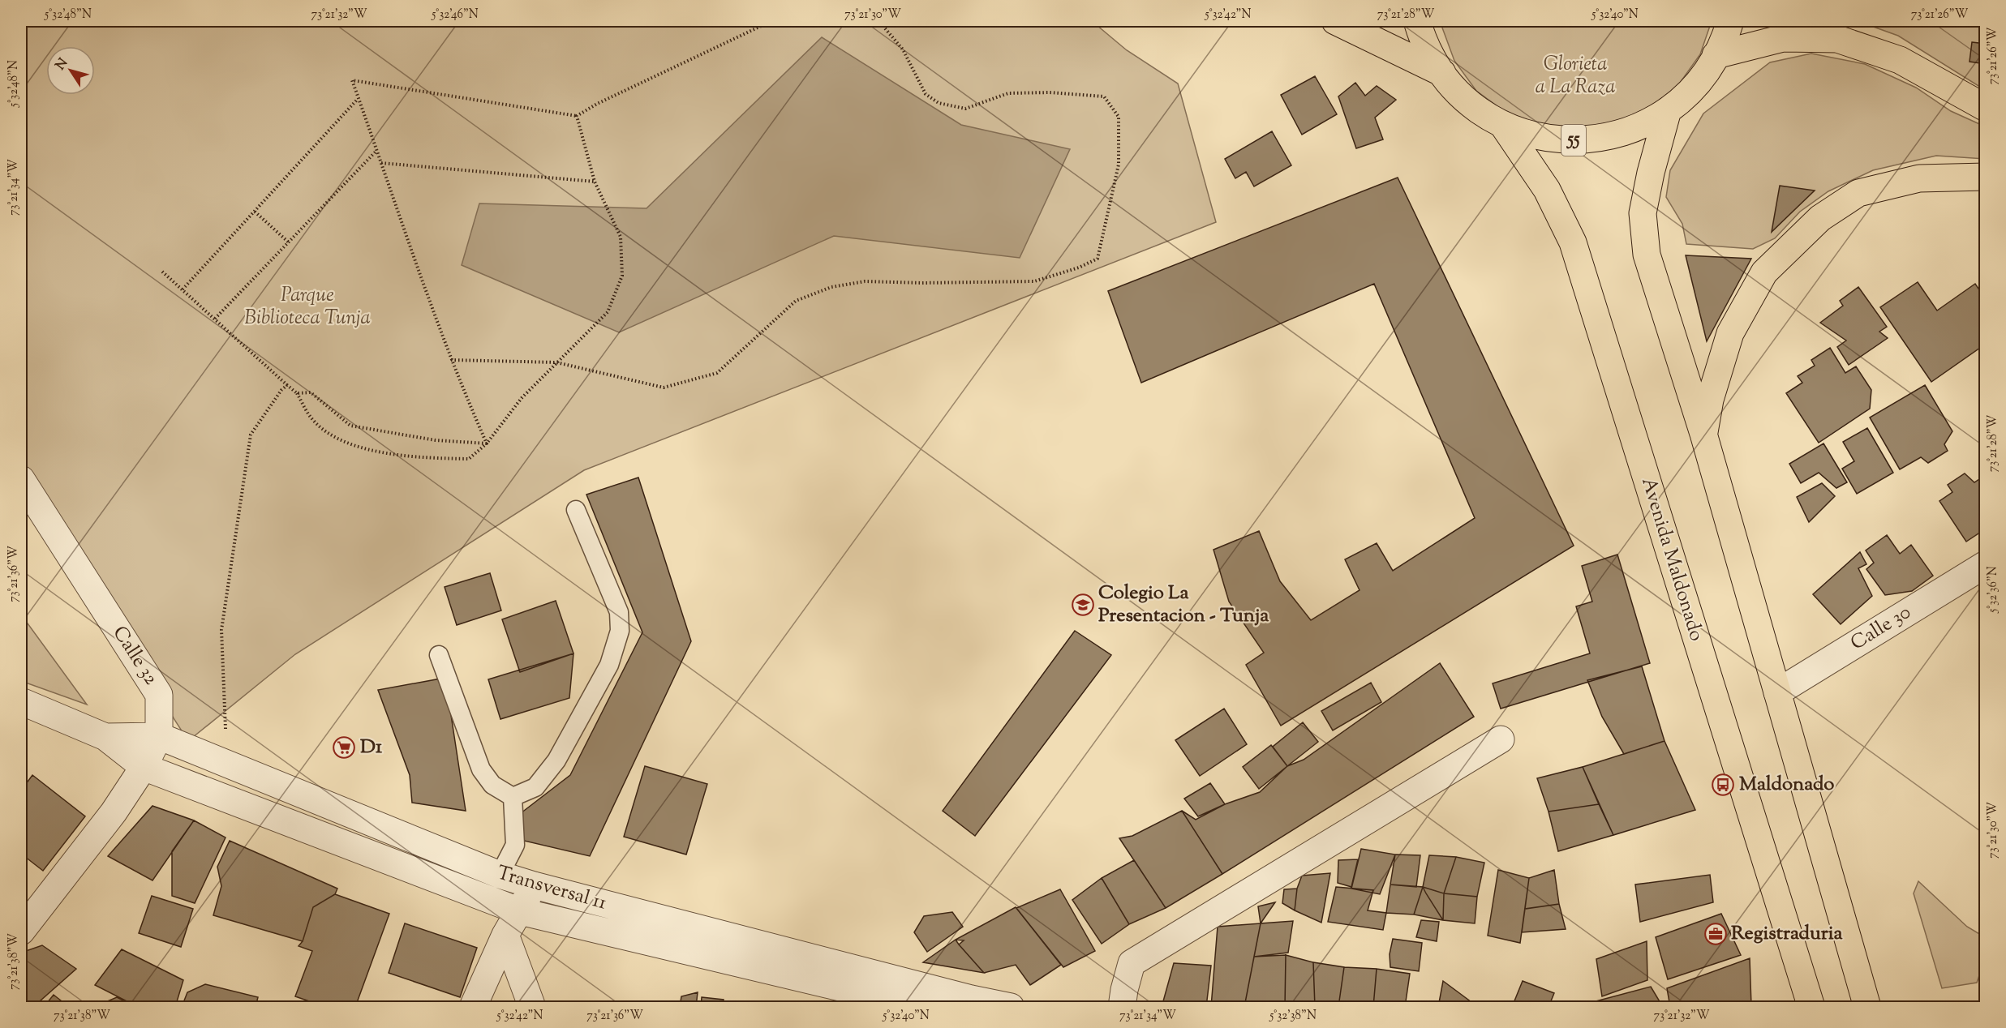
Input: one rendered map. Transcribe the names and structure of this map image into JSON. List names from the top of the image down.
{
  "streets": {
    "main road": ["55", "Avenida Maldonado"],
    "street": ["Calle 30", "Calle 32", "Transversal 11"]
  },
  "crossings": [
    ["55", "Avenida Maldonado"],
    ["Calle 32", "Transversal 11"]
  ],
  "parks": ["Glorieta a La Raza", "Parque Biblioteca Tunja"],
  "places": {
    "school or university": ["Colegio La Presentacion - Tunja"],
    "supermarket": ["D1"],
    "bus stop": ["Maldonado"],
    "office": ["Registraduria"]
  },
  "north": "top left",
  "coordinates": [
    "5°32'48\"N",
    "73°21'32\"W",
    "5°32'46\"N",
    "73°21'30\"W",
    "5°32'42\"N",
    "73°21'28\"W",
    "5°32'40\"N",
    "73°21'26\"W",
    "73°21'34\"W",
    "73°21'36\"W",
    "5°32'36\"N",
    "73°21'38\"W",
    "5°32'38\"N"
  ]
}
